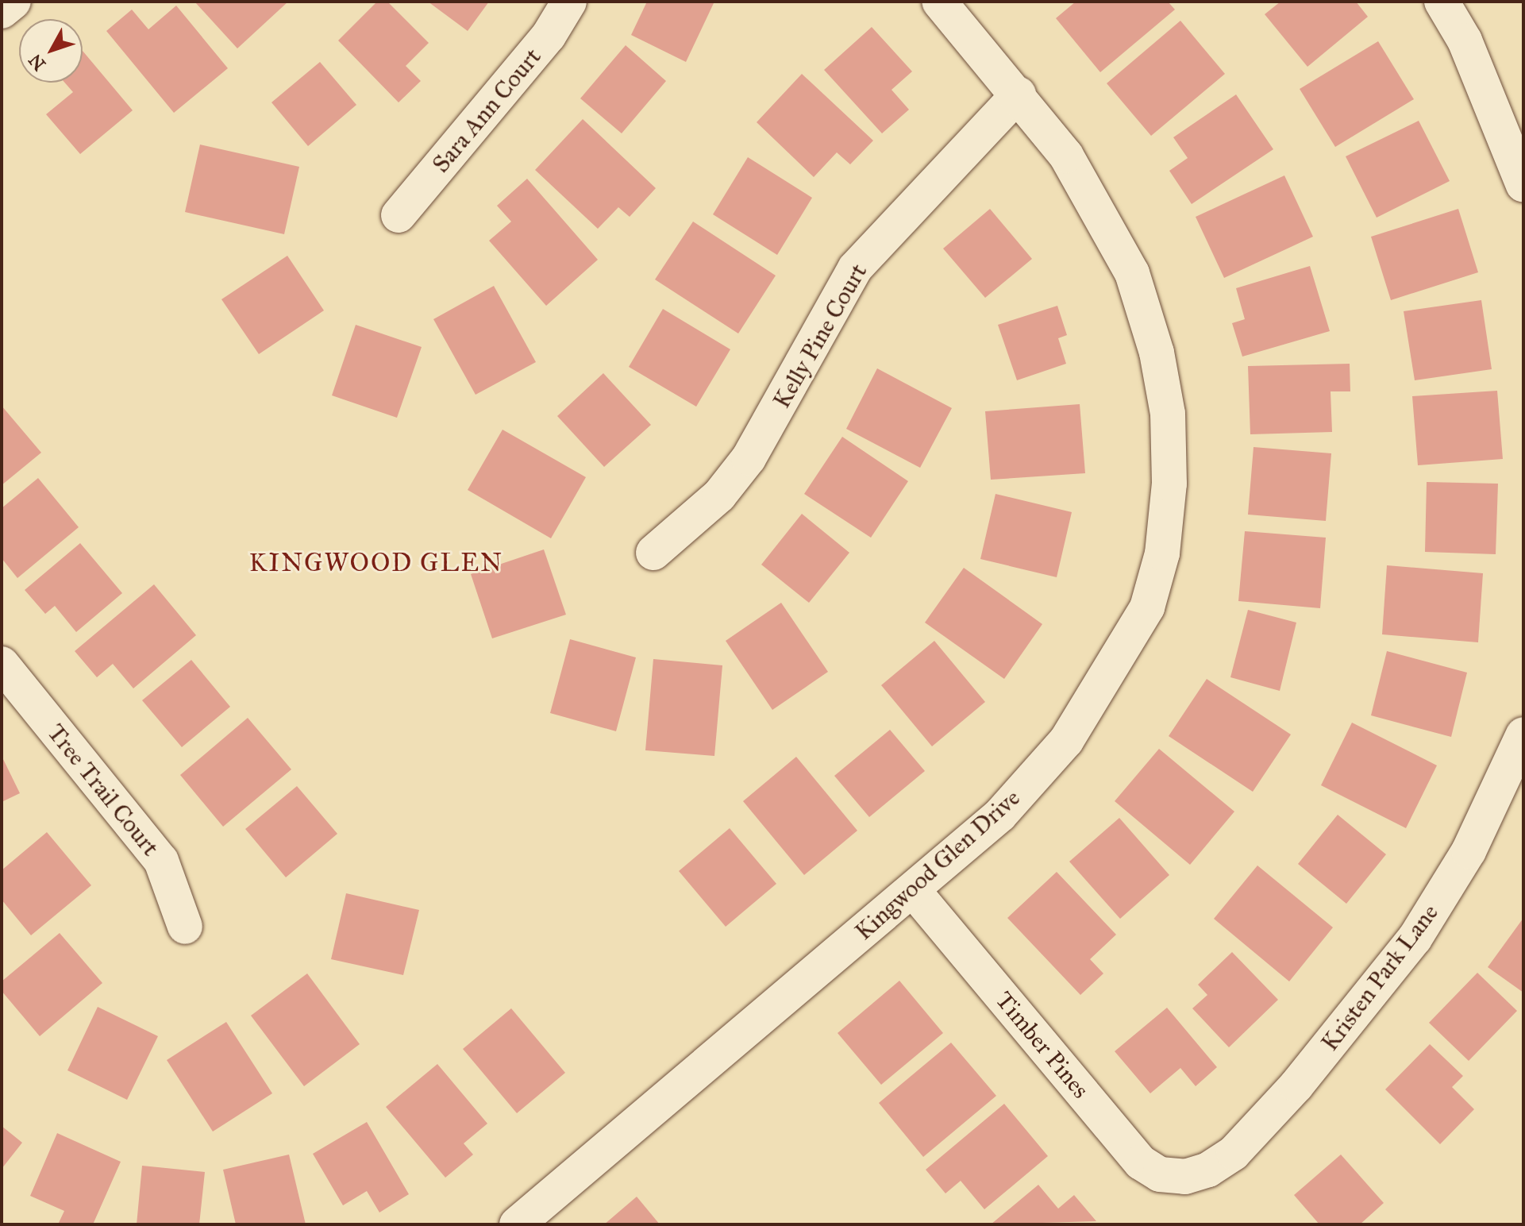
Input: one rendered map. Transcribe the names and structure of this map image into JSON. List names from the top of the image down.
{
  "streets": {
    "street": [
      "Sara Ann Court",
      "Kelly Pine Court",
      "Tree Trail Court",
      "Kingwood Glen Drive",
      "Kristen Park Lane",
      "Timber Pines"
    ]
  },
  "crossings": [
    ["Kelly Pine Court", "Kingwood Glen Drive"],
    ["Kingwood Glen Drive", "Timber Pines"],
    ["Kristen Park Lane", "Timber Pines"]
  ],
  "districts": ["KINGWOOD GLEN"],
  "north": "bottom left"
}
